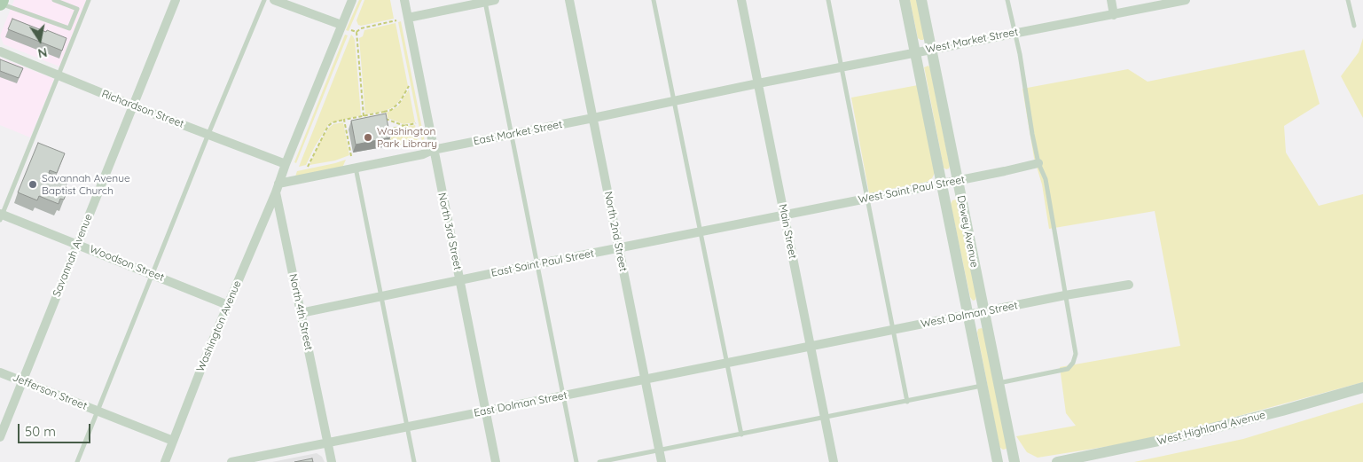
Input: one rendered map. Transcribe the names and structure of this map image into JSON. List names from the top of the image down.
{
  "streets": {
    "street": [
      "West Market Street",
      "Richardson Street",
      "East Market Street",
      "West Saint Paul Street",
      "North 3rd Street",
      "North 2nd Street",
      "Main Street",
      "Dewey Avenue",
      "Savannah Avenue",
      "Woodson Street",
      "East Saint Paul Street",
      "North 4th Street",
      "West Dolman Street",
      "Washington Avenue",
      "Jefferson Street",
      "East Dolman Street",
      "West Highland Avenue"
    ]
  },
  "crossings": [
    ["West Market Street", "East Market Street"],
    ["West Market Street", "Main Street"],
    ["West Market Street", "Dewey Avenue"],
    ["Richardson Street", "Savannah Avenue"],
    ["East Market Street", "North 3rd Street"],
    ["East Market Street", "North 2nd Street"],
    ["East Market Street", "Main Street"],
    ["East Market Street", "North 4th Street"],
    ["East Market Street", "Washington Avenue"],
    ["West Saint Paul Street", "Main Street"],
    ["West Saint Paul Street", "Dewey Avenue"],
    ["West Saint Paul Street", "East Saint Paul Street"],
    ["North 3rd Street", "East Saint Paul Street"],
    ["North 3rd Street", "East Dolman Street"],
    ["North 2nd Street", "East Saint Paul Street"],
    ["North 2nd Street", "East Dolman Street"],
    ["Main Street", "East Saint Paul Street"],
    ["Main Street", "West Dolman Street"],
    ["Main Street", "East Dolman Street"],
    ["Dewey Avenue", "West Dolman Street"],
    ["Savannah Avenue", "Woodson Street"],
    ["Savannah Avenue", "Jefferson Street"],
    ["Woodson Street", "Washington Avenue"],
    ["East Saint Paul Street", "North 4th Street"],
    ["North 4th Street", "Washington Avenue"],
    ["North 4th Street", "East Dolman Street"],
    ["West Dolman Street", "East Dolman Street"],
    ["Washington Avenue", "Jefferson Street"]
  ],
  "places": ["Washington Park Library", "Savannah Avenue Baptist Church"],
  "scale_bar": "50 m",
  "north": "bottom"
}
